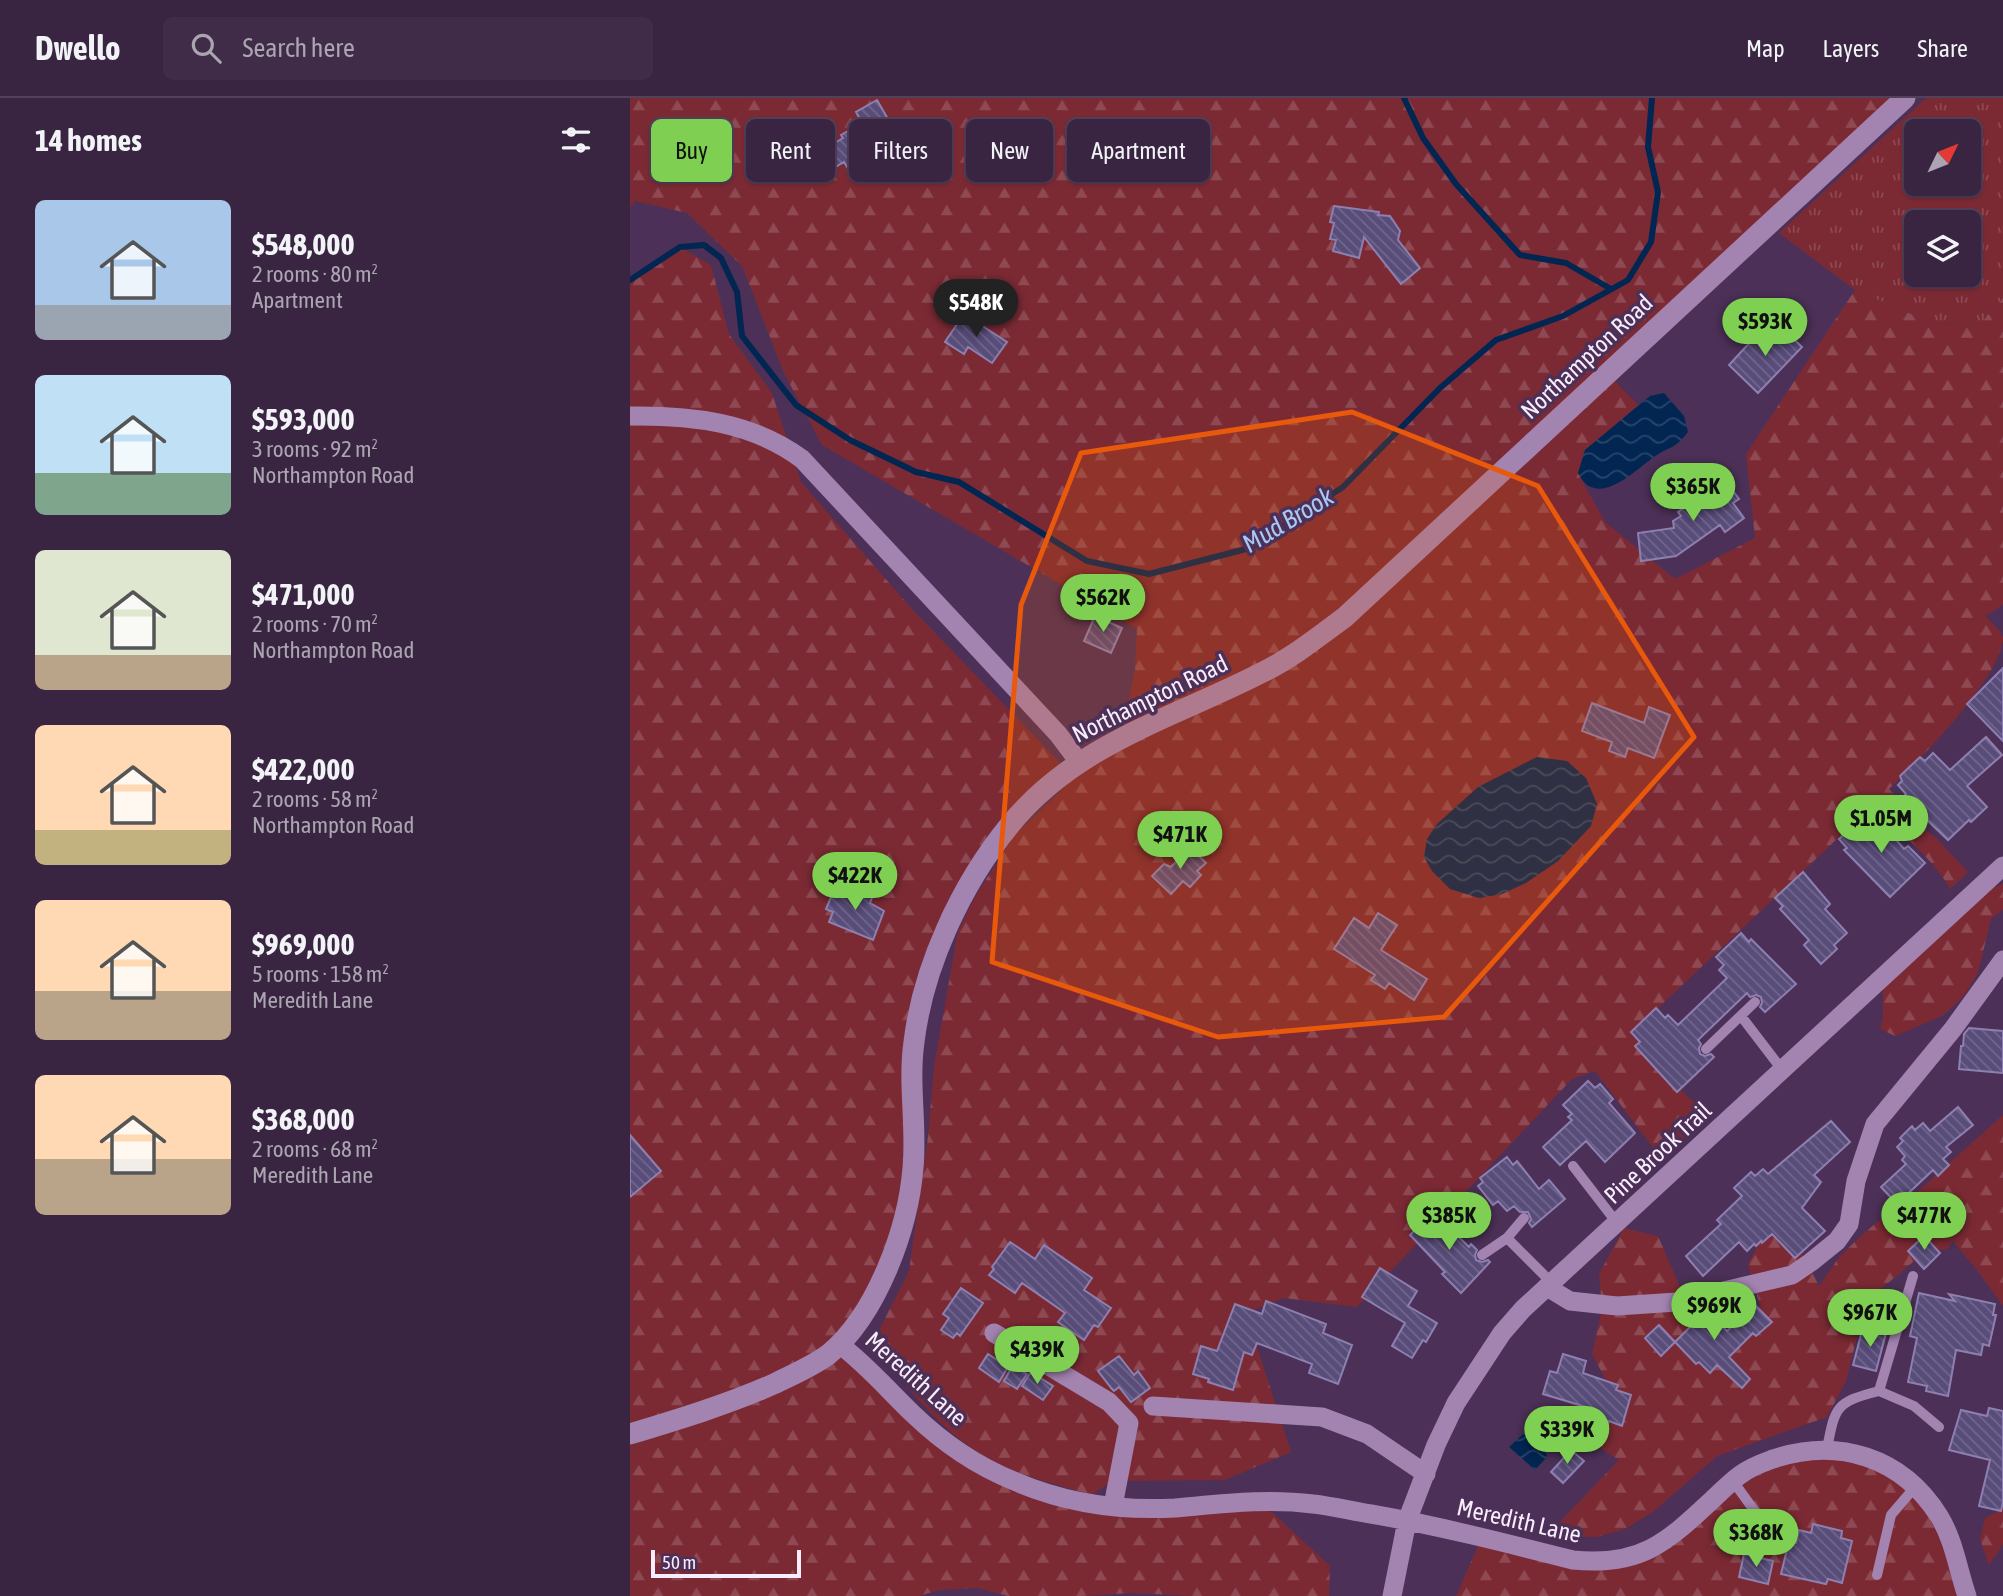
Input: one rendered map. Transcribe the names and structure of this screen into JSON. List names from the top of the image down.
{
  "streets": {
    "street": ["Northampton Road", "Pine Brook Trail", "Meredith Lane"]
  },
  "crossings": [
    ["Northampton Road", "Meredith Lane"],
    ["Pine Brook Trail", "Meredith Lane"]
  ],
  "water": ["Mud Brook"],
  "scale_bar": "50 m",
  "north": "top right",
  "page": {
    "header": "Dwello",
    "search": "Search here",
    "nav": ["Map", "Layers", "Share"],
    "heading": "14 homes",
    "chip": [
      "Buy",
      "Rent",
      "Filters",
      "New",
      "Apartment"
    ],
    "list": [
      {
        "name": "$548,000",
        "note": "2 rooms · 80 m² · Apartment"
      },
      {
        "name": "$593,000",
        "note": "3 rooms · 92 m² · Northampton Road"
      },
      {
        "name": "$471,000",
        "note": "2 rooms · 70 m² · Northampton Road"
      },
      {
        "name": "$422,000",
        "note": "2 rooms · 58 m² · Northampton Road"
      },
      {
        "name": "$969,000",
        "note": "5 rooms · 158 m² · Meredith Lane"
      },
      {
        "name": "$368,000",
        "note": "2 rooms · 68 m² · Meredith Lane"
      }
    ],
    "price": [
      "$548K",
      "$593K",
      "$365K",
      "$562K",
      "$1.05M",
      "$471K",
      "$422K",
      "$385K",
      "$477K",
      "$969K",
      "$967K",
      "$439K",
      "$339K",
      "$368K"
    ],
    "scale": "50 m"
  }
}
